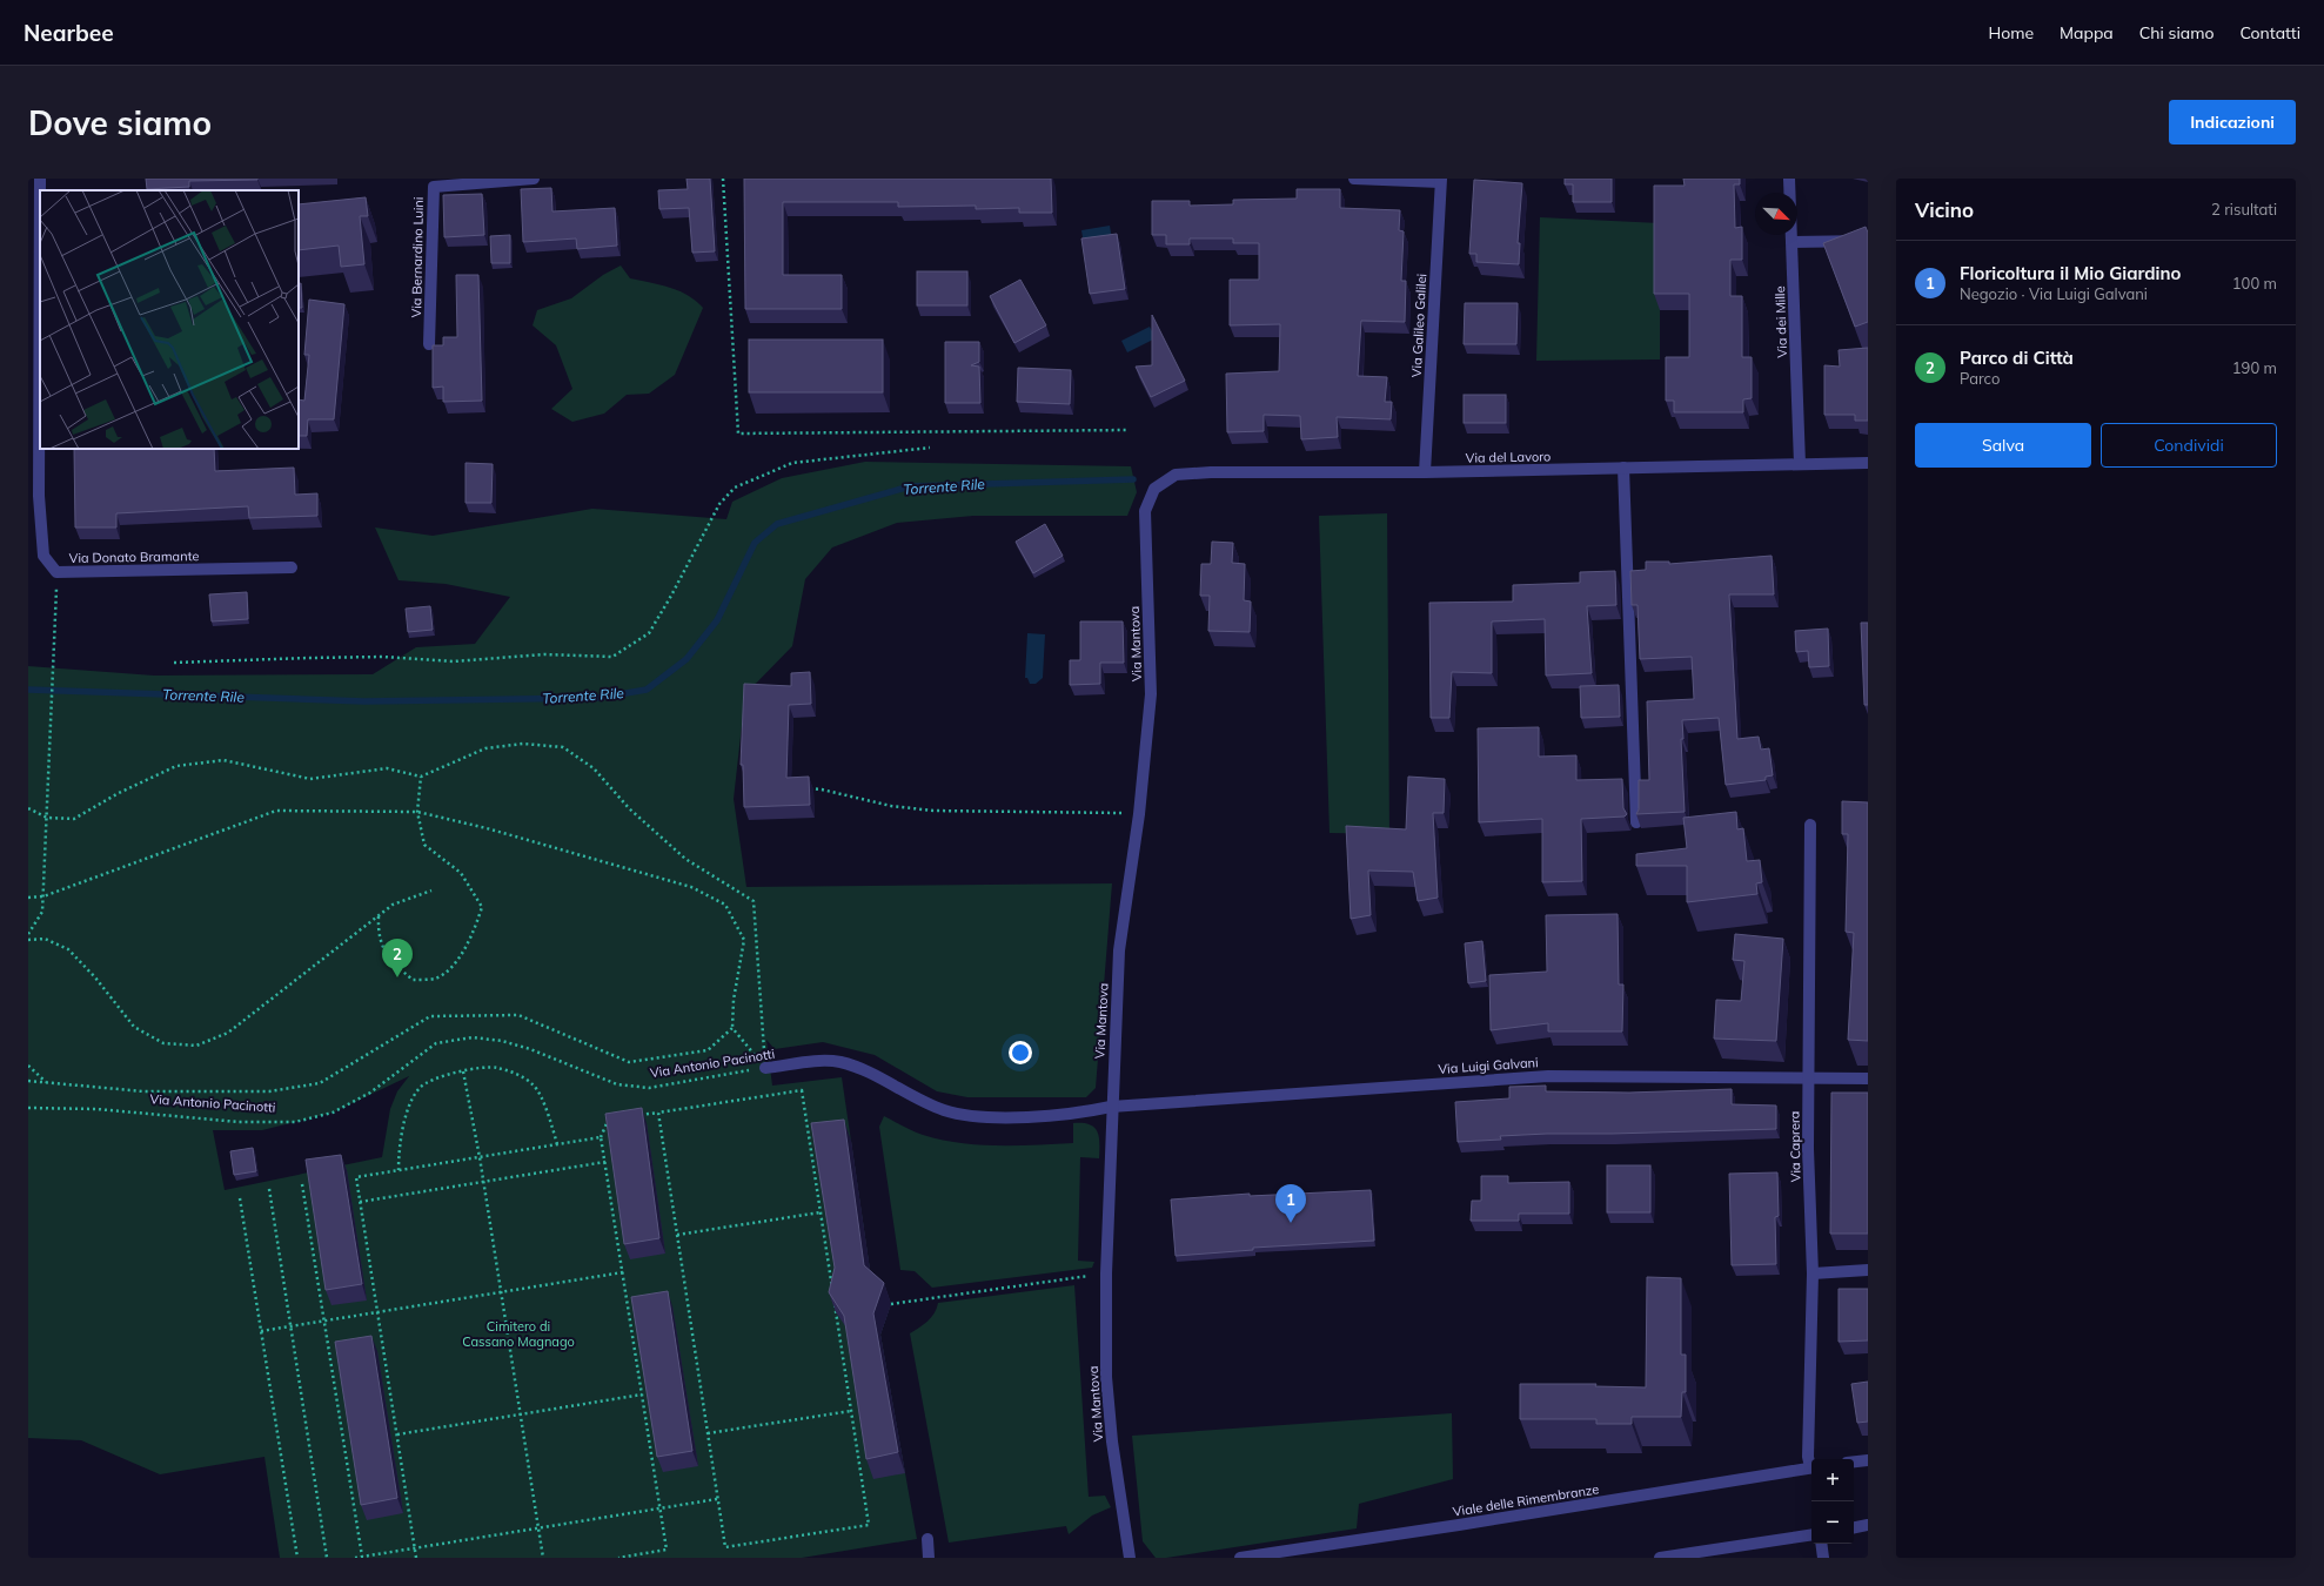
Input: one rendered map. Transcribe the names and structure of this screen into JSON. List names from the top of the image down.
{
  "streets": {
    "street": [
      "Via Bernardino Luini",
      "Via dei Mille",
      "Via Galileo Galilei",
      "Via del Lavoro",
      "Via Donato Bramante",
      "Via Mantova",
      "Via Antonio Pacinotti",
      "Via Luigi Galvani",
      "Via Caprera",
      "Viale delle Rimembranze"
    ]
  },
  "crossings": [
    ["Via dei Mille", "Via del Lavoro"],
    ["Via Galileo Galilei", "Via del Lavoro"],
    ["Via del Lavoro", "Via Mantova"],
    ["Via Mantova", "Via Antonio Pacinotti"],
    ["Via Mantova", "Via Luigi Galvani"],
    ["Via Antonio Pacinotti", "Via Luigi Galvani"],
    ["Via Luigi Galvani", "Via Caprera"]
  ],
  "water": ["Torrente Rile"],
  "parks": ["Cimitero di Cassano Magnago"],
  "north": "bottom right",
  "page": {
    "header": "Nearbee",
    "nav": [
      "Home",
      "Mappa",
      "Chi siamo",
      "Contatti"
    ],
    "buttons": [
      "Indicazioni",
      ["Salva", "Condividi"]
    ],
    "title": "Dove siamo",
    "heading": ["Vicino", "2 risultati"],
    "list": [
      {
        "mark": "1",
        "name": "Floricoltura il Mio Giardino",
        "note": "Negozio · Via Luigi Galvani",
        "value": "100 m"
      },
      {
        "mark": "2",
        "name": "Parco di Città",
        "note": "Parco",
        "value": "190 m"
      }
    ],
    "pins": ["2", "1"],
    "map_buttons": ["+", "−"]
  }
}
